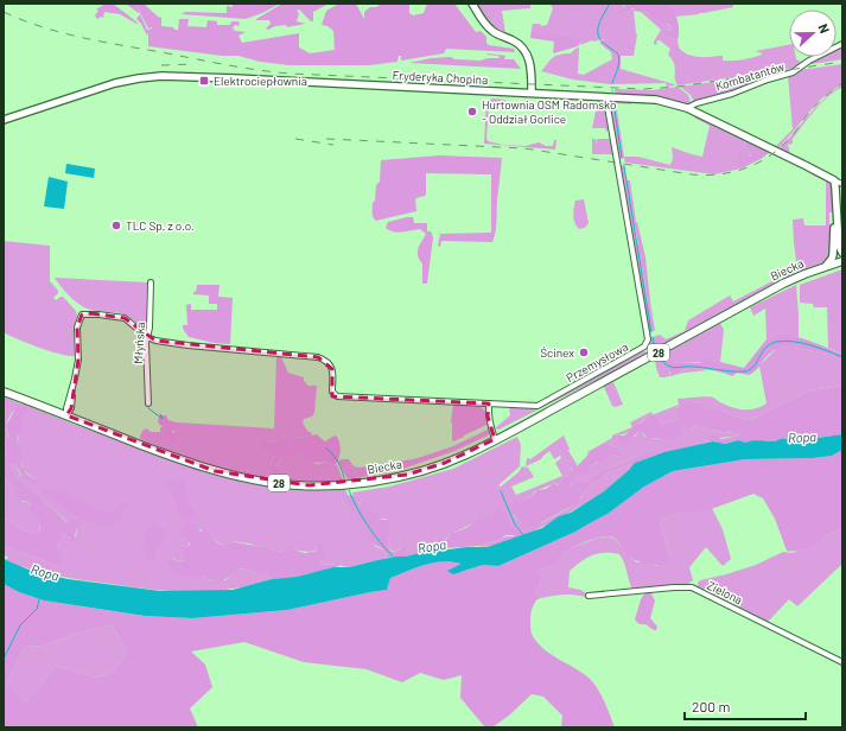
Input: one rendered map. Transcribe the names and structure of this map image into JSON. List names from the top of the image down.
{
  "streets": {
    "main road": ["Biecka", "28"],
    "street": [
      "Kombatantów",
      "Fryderyka Chopina",
      "Młyńska",
      "Przemysłowa",
      "Zielona"
    ]
  },
  "crossings": [
    ["Kombatantów", "Fryderyka Chopina"],
    ["Fryderyka Chopina", "Przemysłowa"],
    ["Młyńska", "Przemysłowa"]
  ],
  "water": ["Ropa"],
  "places": {
    "transit": ["Elektrociepłownia"],
    "other": ["Hurtownia OSM Radomsko - Oddział Gorlice", "TLC Sp. z o.o.", "Ścinex"]
  },
  "scale_bar": "200 m",
  "north": "right"
}
